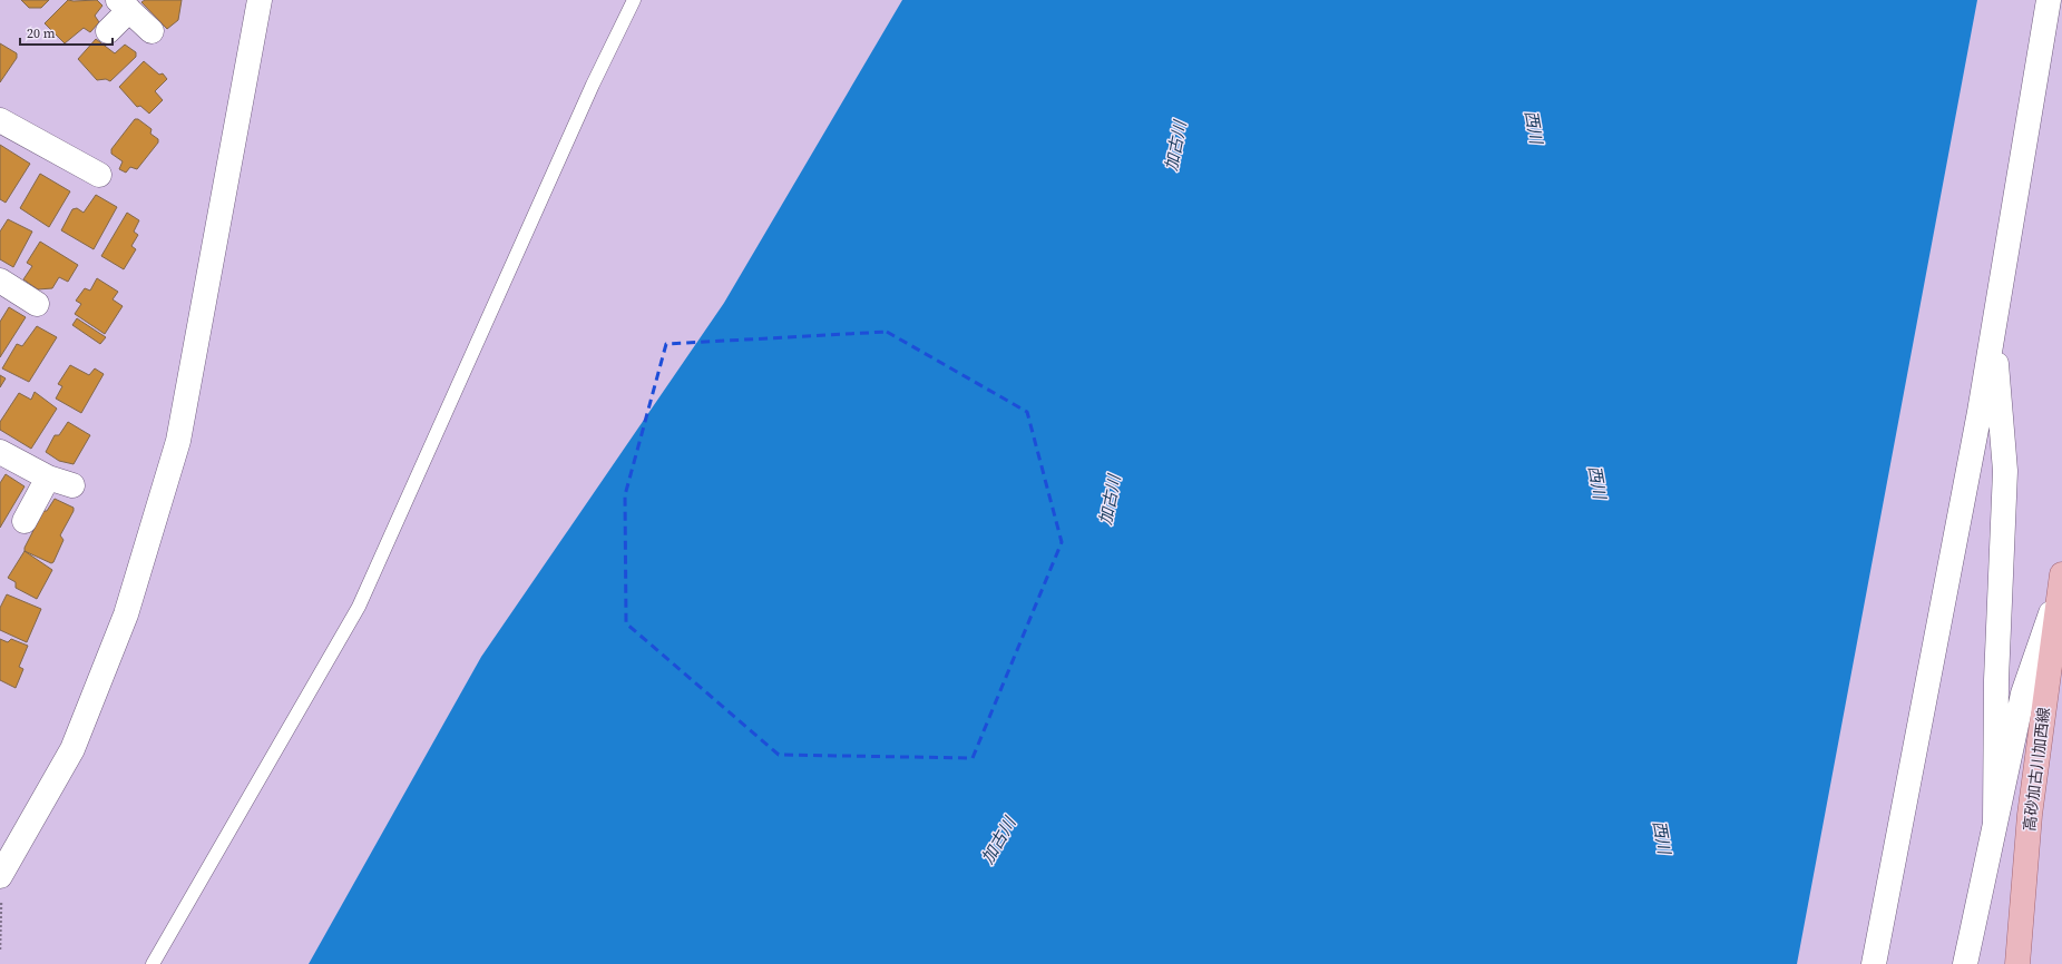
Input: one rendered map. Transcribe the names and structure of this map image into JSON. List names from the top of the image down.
{
  "streets": {
    "main road": ["高砂加古川加西線"]
  },
  "water": ["西川", "加古川"],
  "scale_bar": "20 m"
}
